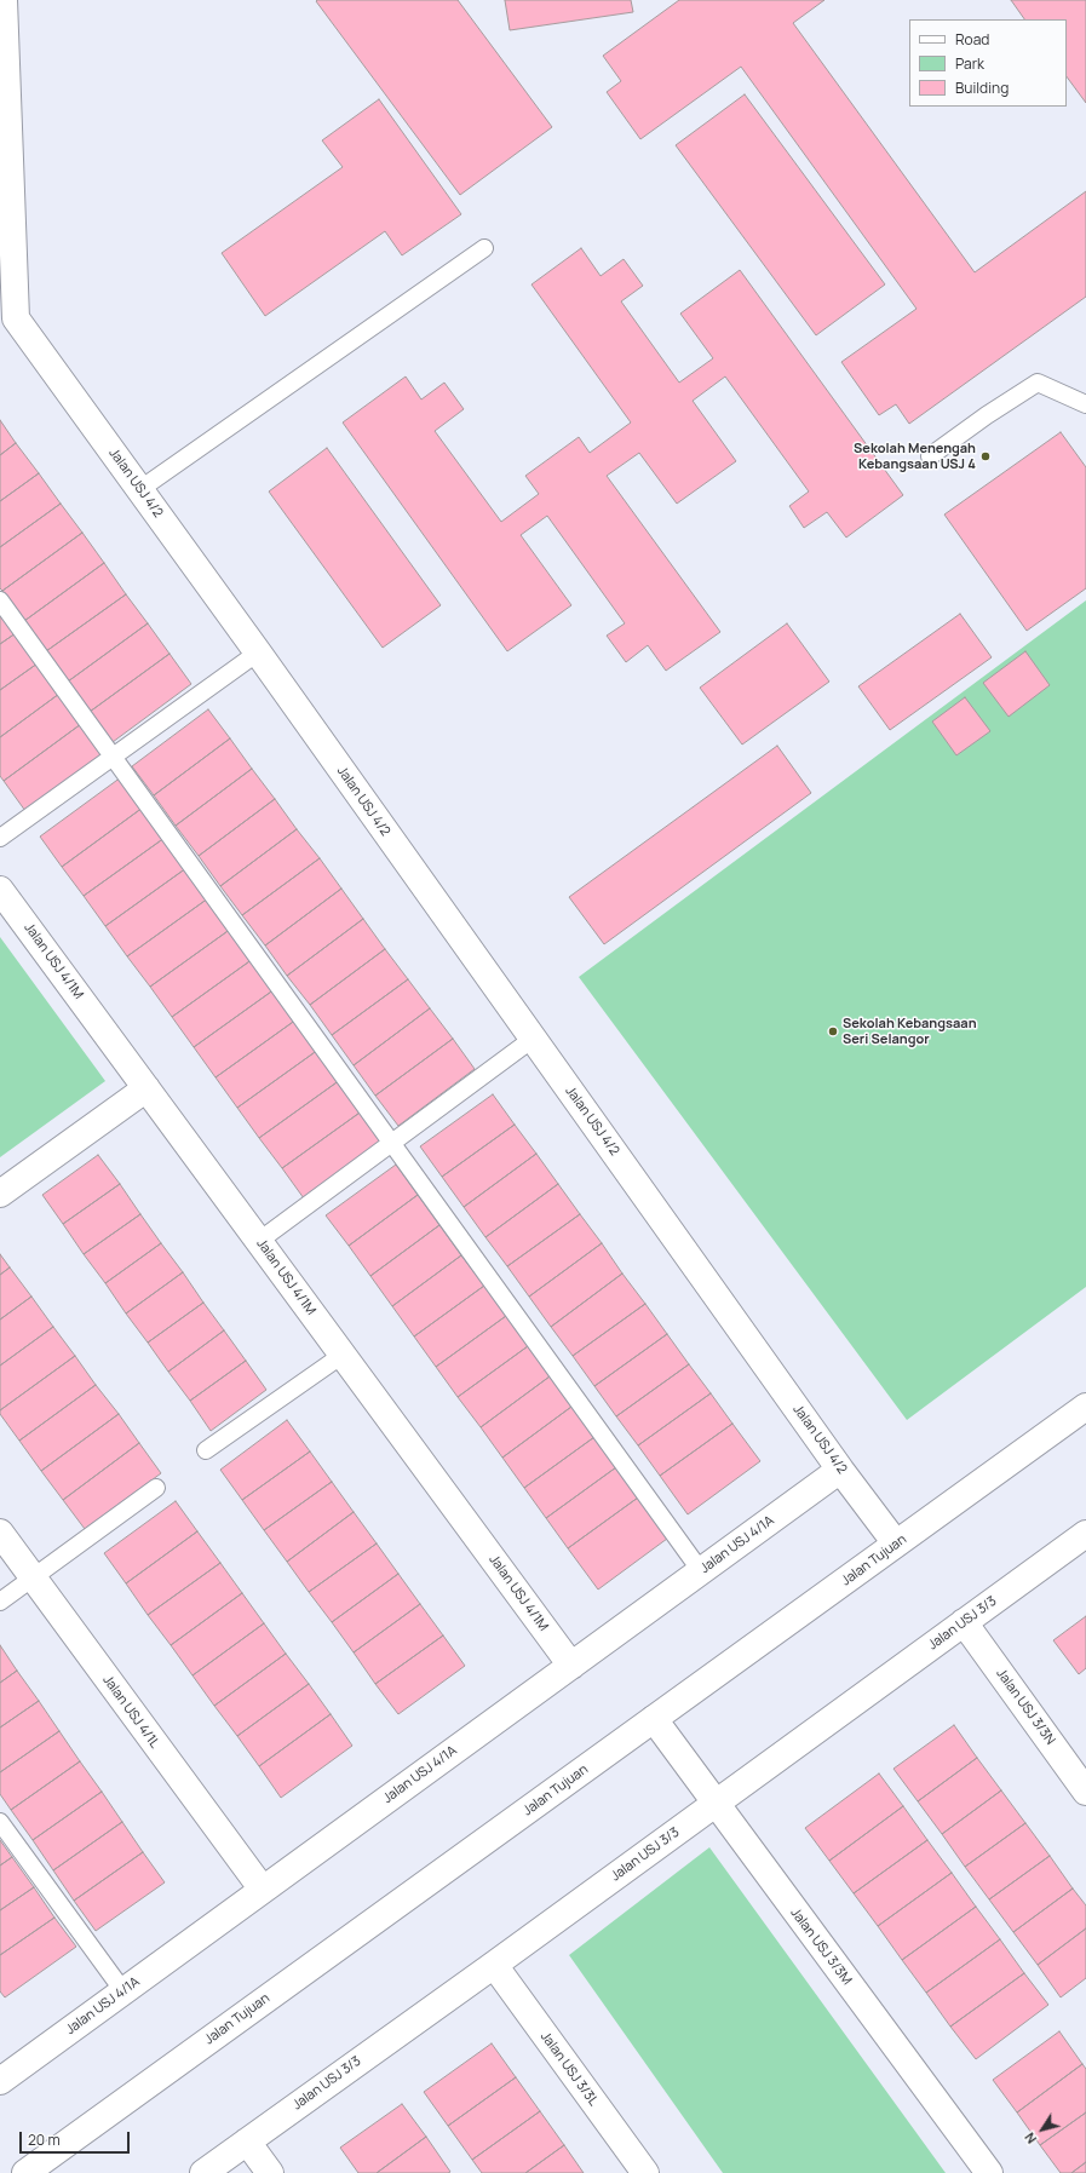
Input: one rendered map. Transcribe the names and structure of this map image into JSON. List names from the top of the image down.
{
  "streets": {
    "street": [
      "Jalan USJ 4/2",
      "Jalan USJ 4/1M",
      "Jalan USJ 4/1A",
      "Jalan Tujuan",
      "Jalan USJ 3/3",
      "Jalan USJ 3/3N",
      "Jalan USJ 4/1L",
      "Jalan USJ 3/3M",
      "Jalan USJ 3/3L"
    ]
  },
  "crossings": [
    ["Jalan USJ 4/2", "Jalan USJ 4/1A"],
    ["Jalan USJ 4/2", "Jalan Tujuan"],
    ["Jalan USJ 4/1M", "Jalan USJ 4/1A"],
    ["Jalan USJ 4/1A", "Jalan USJ 4/1L"],
    ["Jalan Tujuan", "Jalan USJ 3/3M"],
    ["Jalan USJ 3/3", "Jalan USJ 3/3N"],
    ["Jalan USJ 3/3", "Jalan USJ 3/3M"],
    ["Jalan USJ 3/3", "Jalan USJ 3/3L"]
  ],
  "places": ["Sekolah Menengah Kebangsaan USJ 4", "Sekolah Kebangsaan Seri Selangor"],
  "legend": ["Road", "Park", "Building"],
  "scale_bar": "20 m",
  "north": "bottom left"
}
